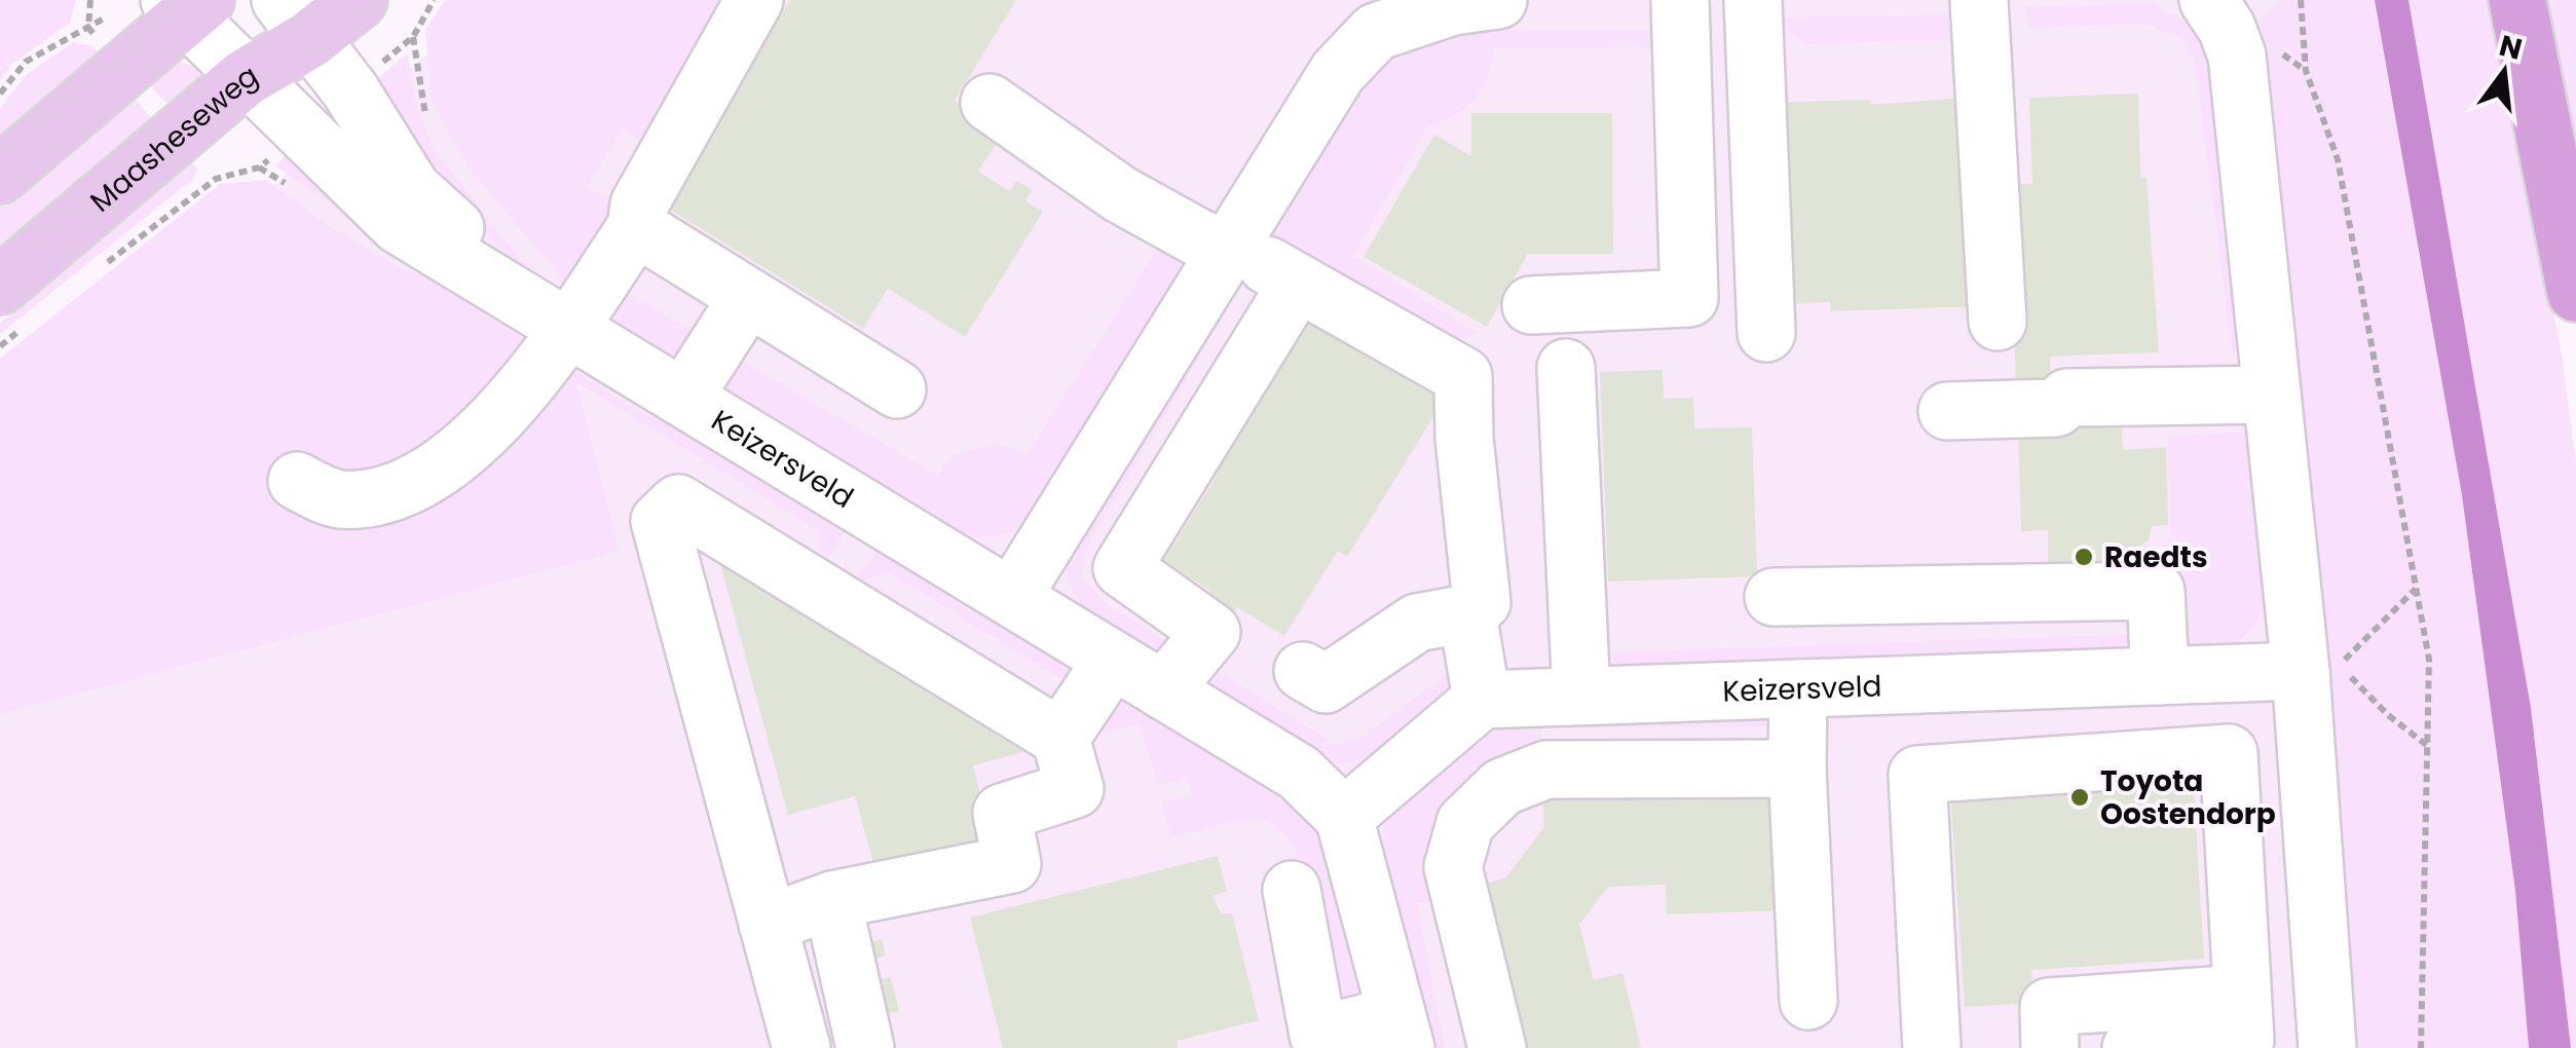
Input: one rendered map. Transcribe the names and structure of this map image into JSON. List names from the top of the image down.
{
  "streets": {
    "main road": ["Maasheseweg"],
    "street": ["Keizersveld"]
  },
  "crossings": [
    ["Maasheseweg", "Keizersveld"]
  ],
  "places": ["Raedts", "Toyota Oostendorp"],
  "north": "top"
}
